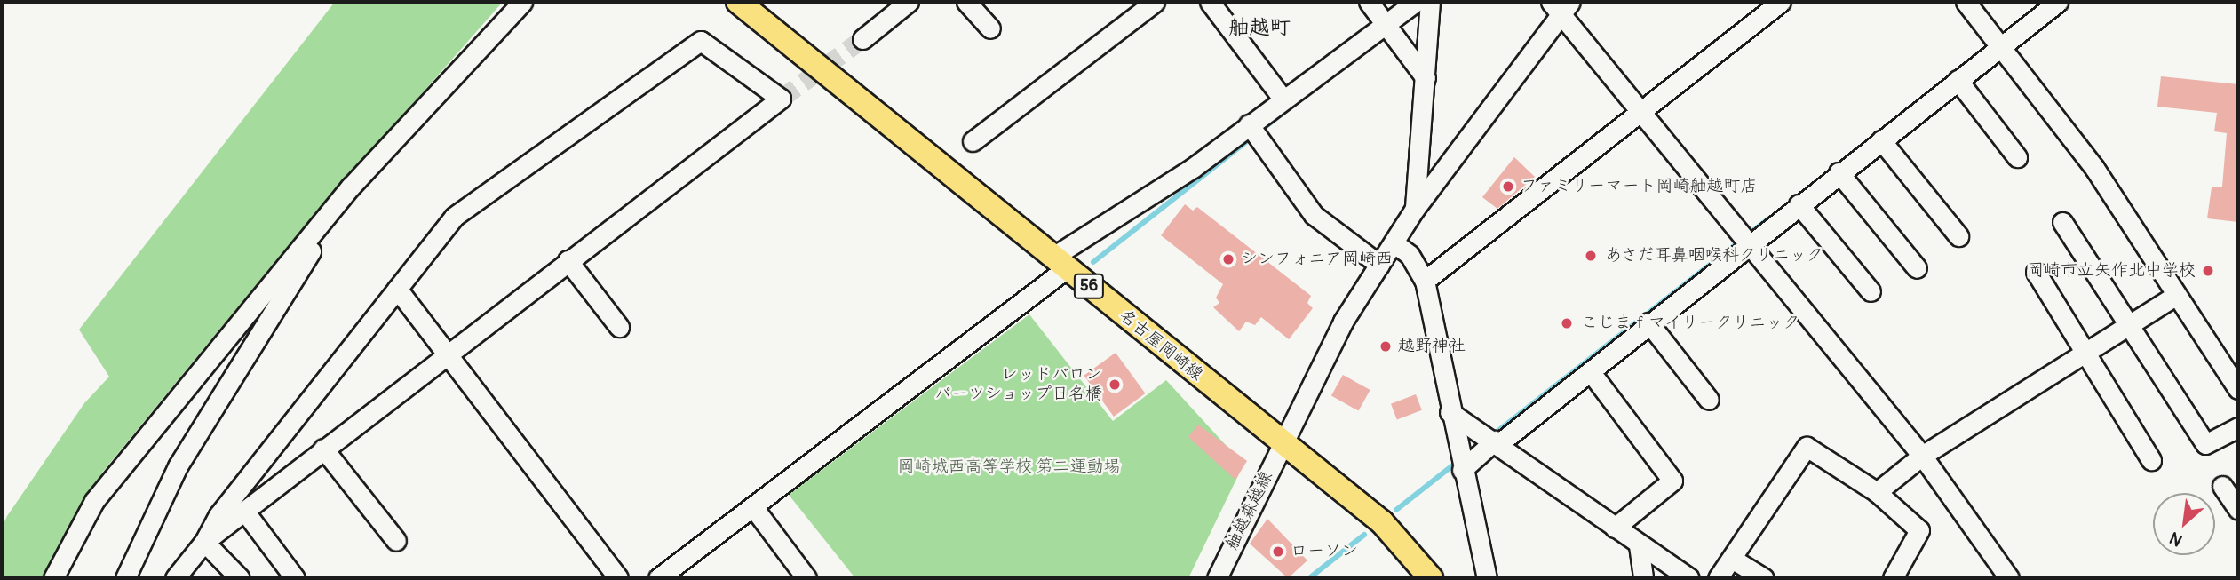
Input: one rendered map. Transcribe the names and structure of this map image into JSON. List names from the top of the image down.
{
  "streets": {
    "main road": ["56", "名古屋岡崎線"],
    "street": ["舳越森越線"]
  },
  "crossings": [
    ["名古屋岡崎線", "舳越森越線"]
  ],
  "districts": ["舳越町"],
  "parks": ["岡崎城西高等学校 第二運動場"],
  "places": [
    "ファミリーマート岡崎舳越町店",
    "あさだ耳鼻咽喉科クリニック",
    "シンフォニア岡崎西",
    "岡崎市立矢作北中学校",
    "こじまｆマイリークリニック",
    "越野神社",
    "レッドバロン パーツショップ日名橋",
    "ローソン"
  ],
  "north": "bottom left"
}
